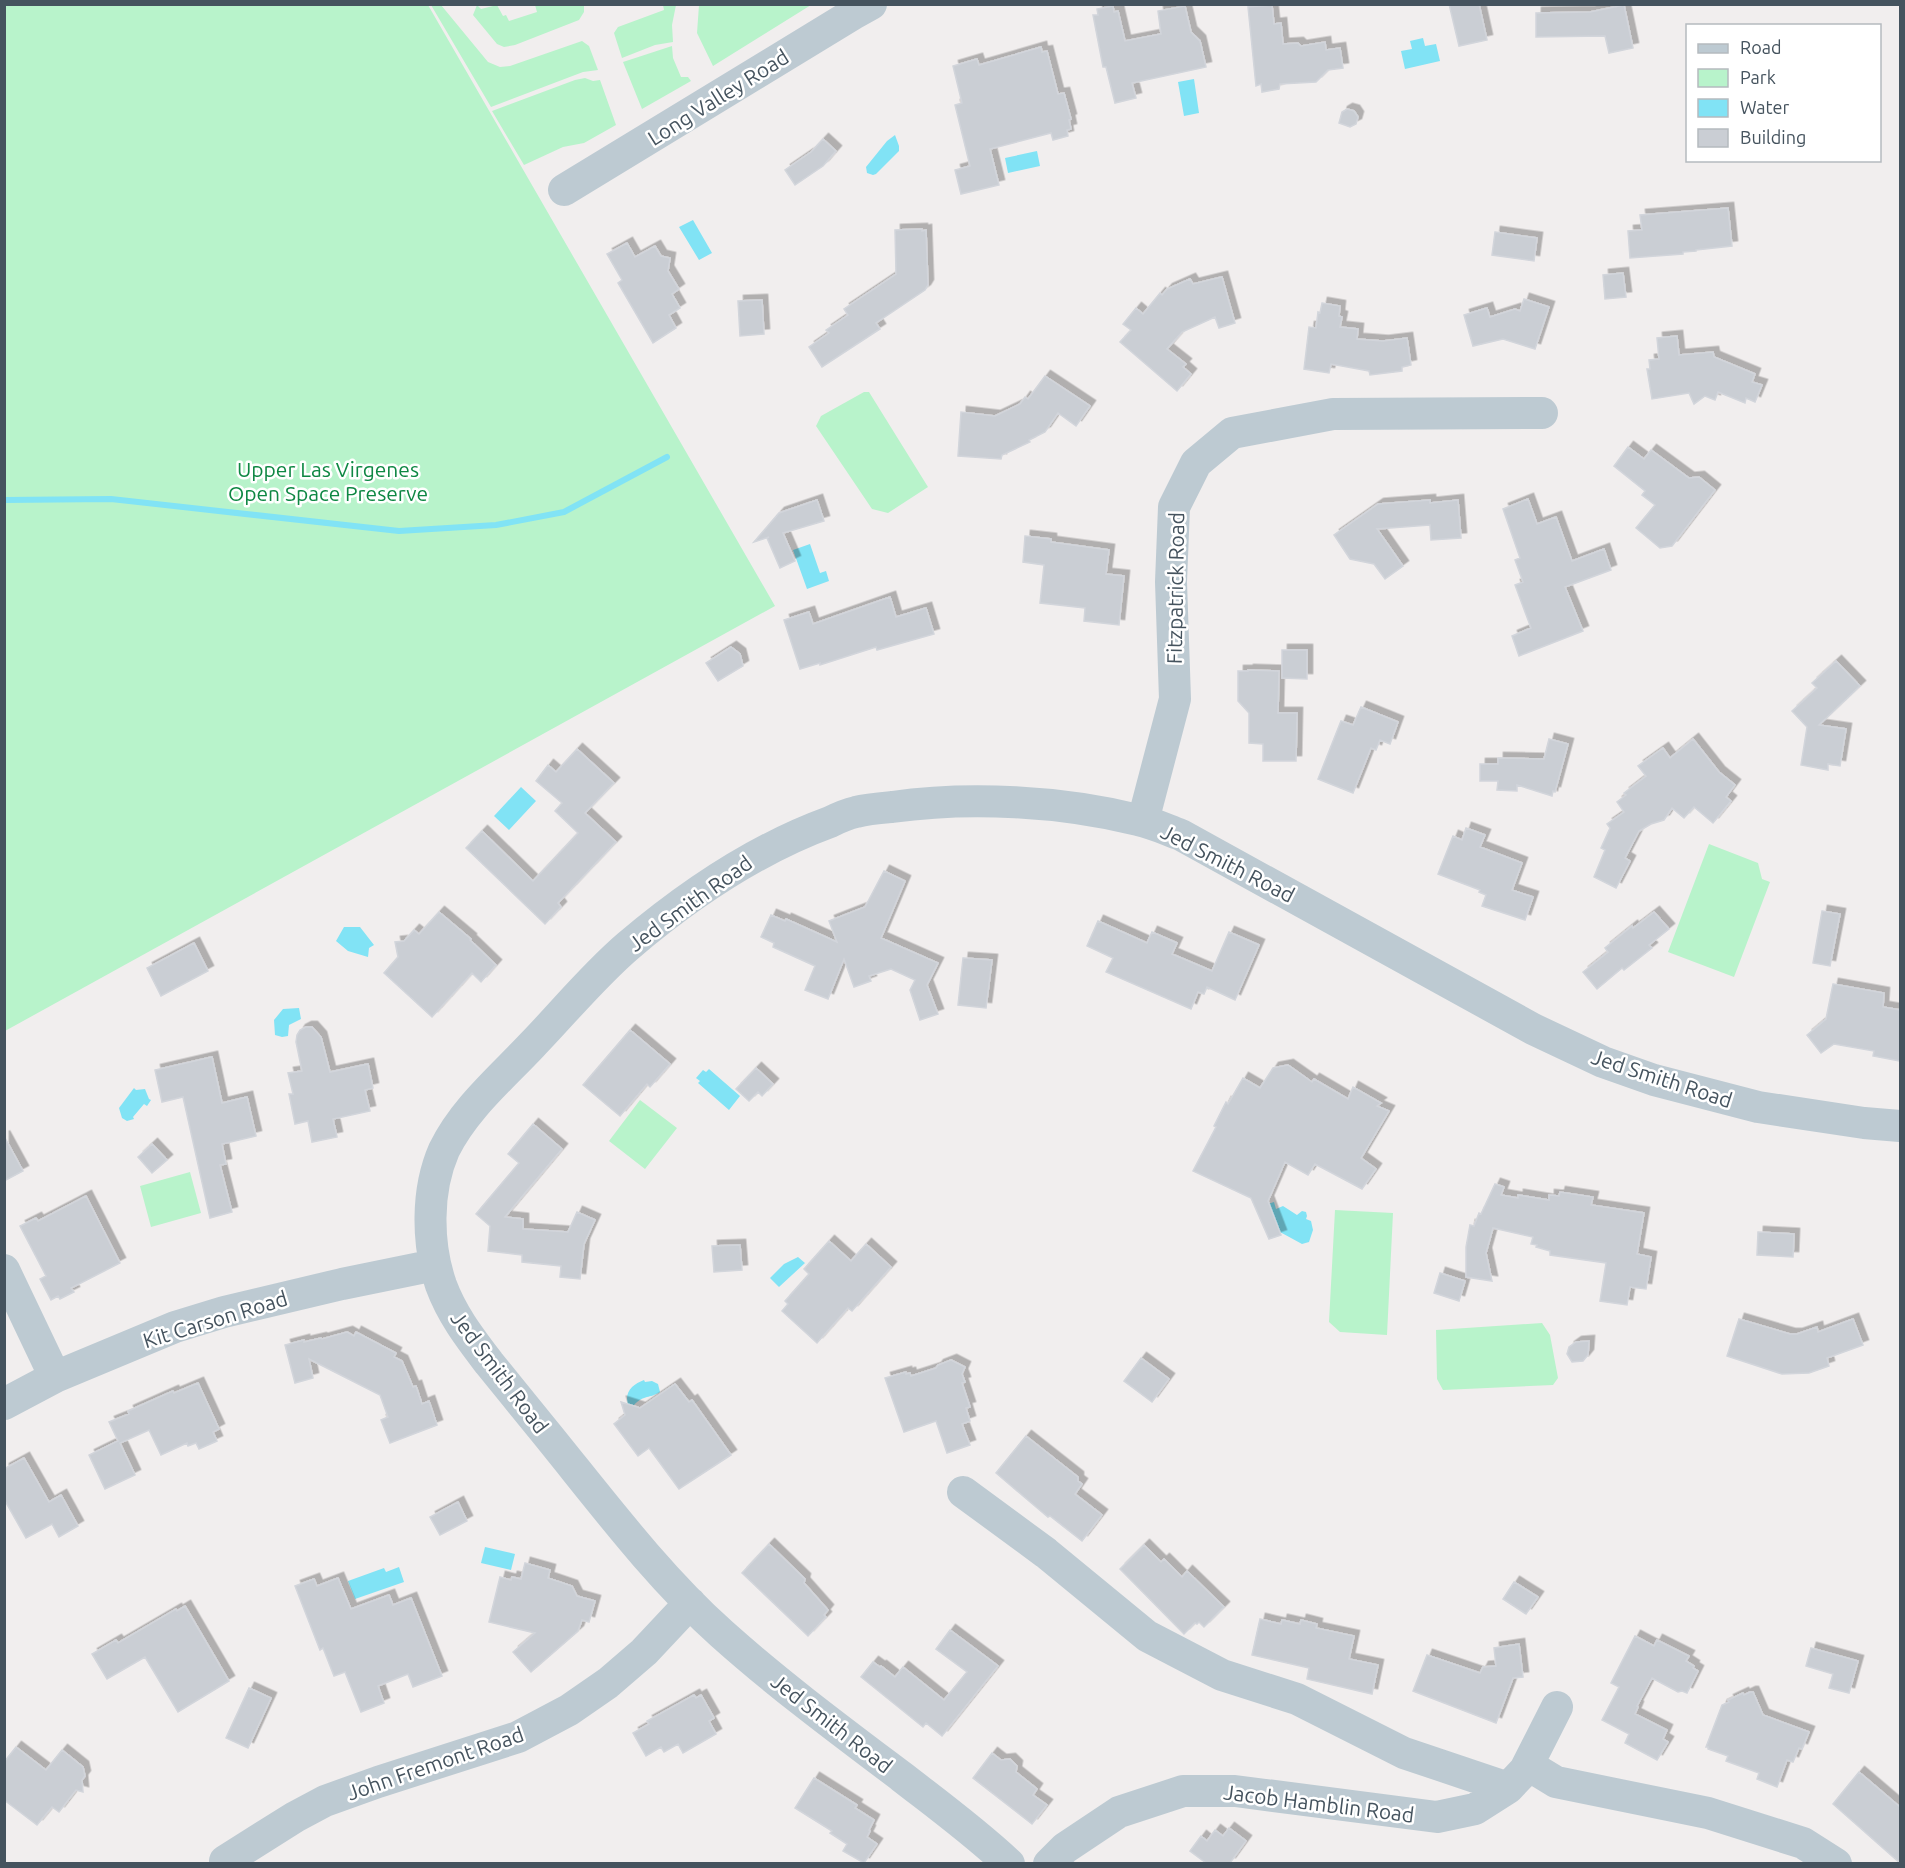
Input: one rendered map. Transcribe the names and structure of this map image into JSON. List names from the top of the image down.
{
  "streets": {
    "street": [
      "Long Valley Road",
      "Fitzpatrick Road",
      "Jed Smith Road",
      "Kit Carson Road",
      "John Fremont Road",
      "Jacob Hamblin Road"
    ]
  },
  "crossings": [
    ["Fitzpatrick Road", "Jed Smith Road"],
    ["Jed Smith Road", "Kit Carson Road"],
    ["Jed Smith Road", "John Fremont Road"]
  ],
  "parks": ["Upper Las Virgenes Open Space Preserve"],
  "legend": [
    "Road",
    "Park",
    "Water",
    "Building"
  ]
}
